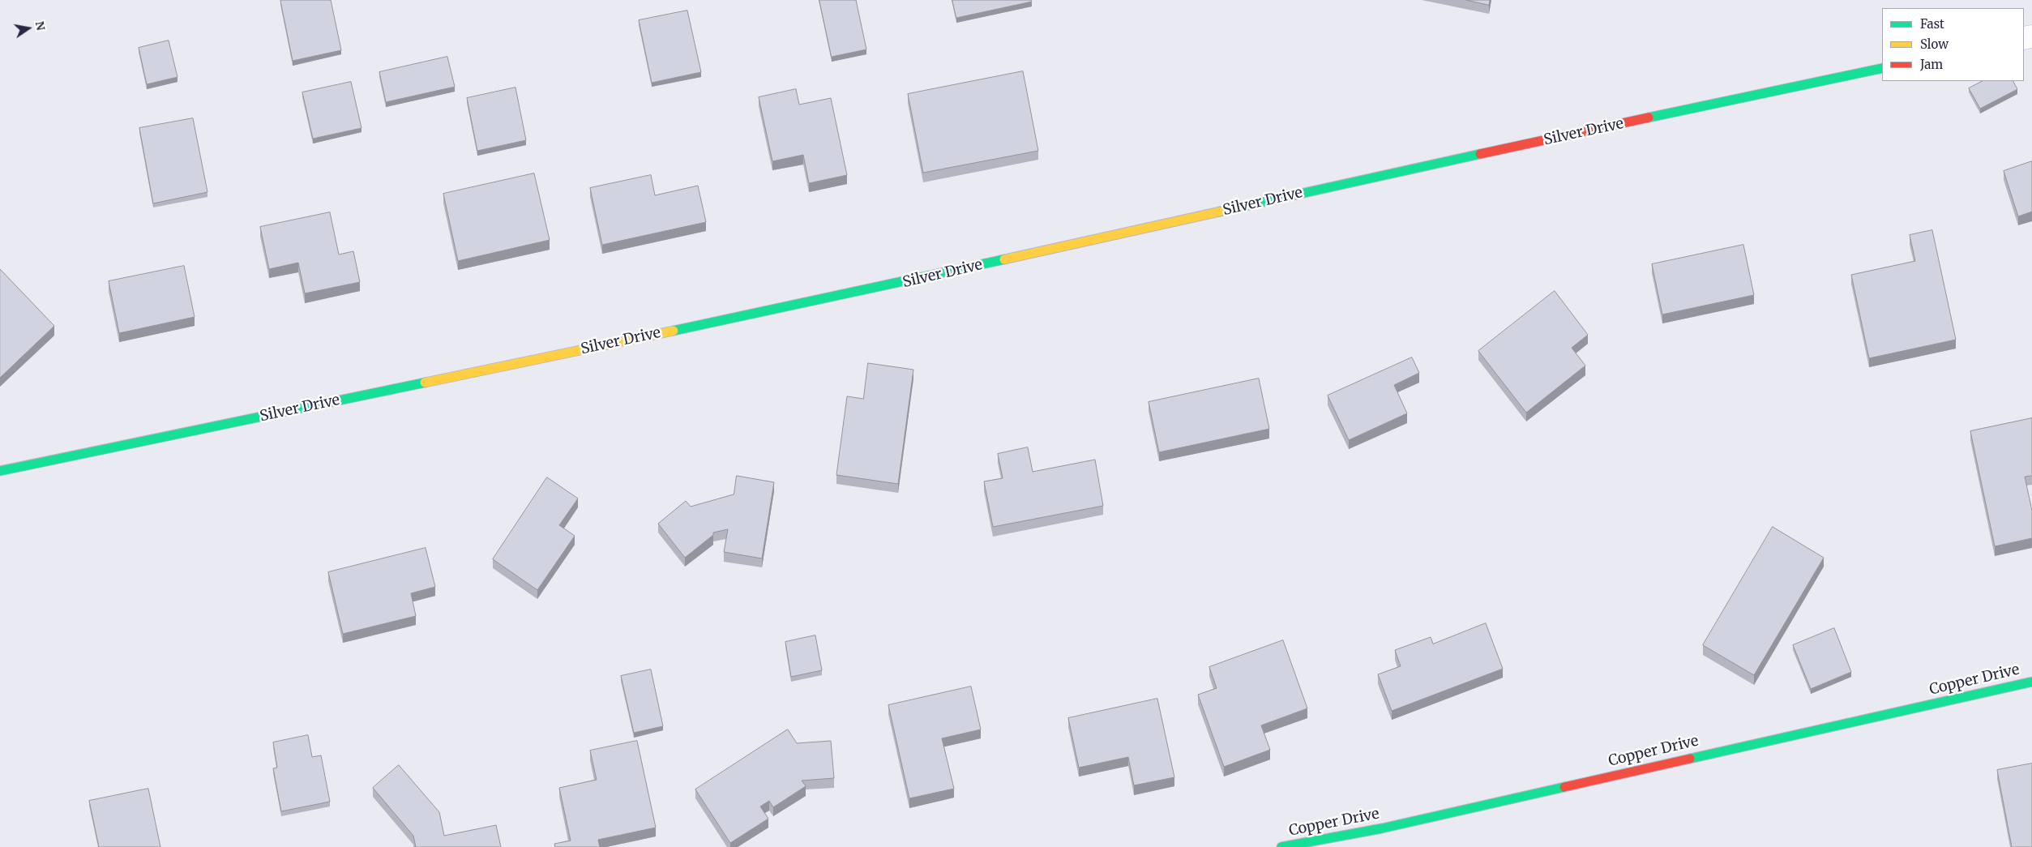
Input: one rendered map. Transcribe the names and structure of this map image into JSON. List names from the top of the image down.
{
  "streets": {
    "street": ["Silver Drive", "Copper Drive"]
  },
  "legend": ["Fast", "Slow", "Jam"],
  "north": "right"
}
